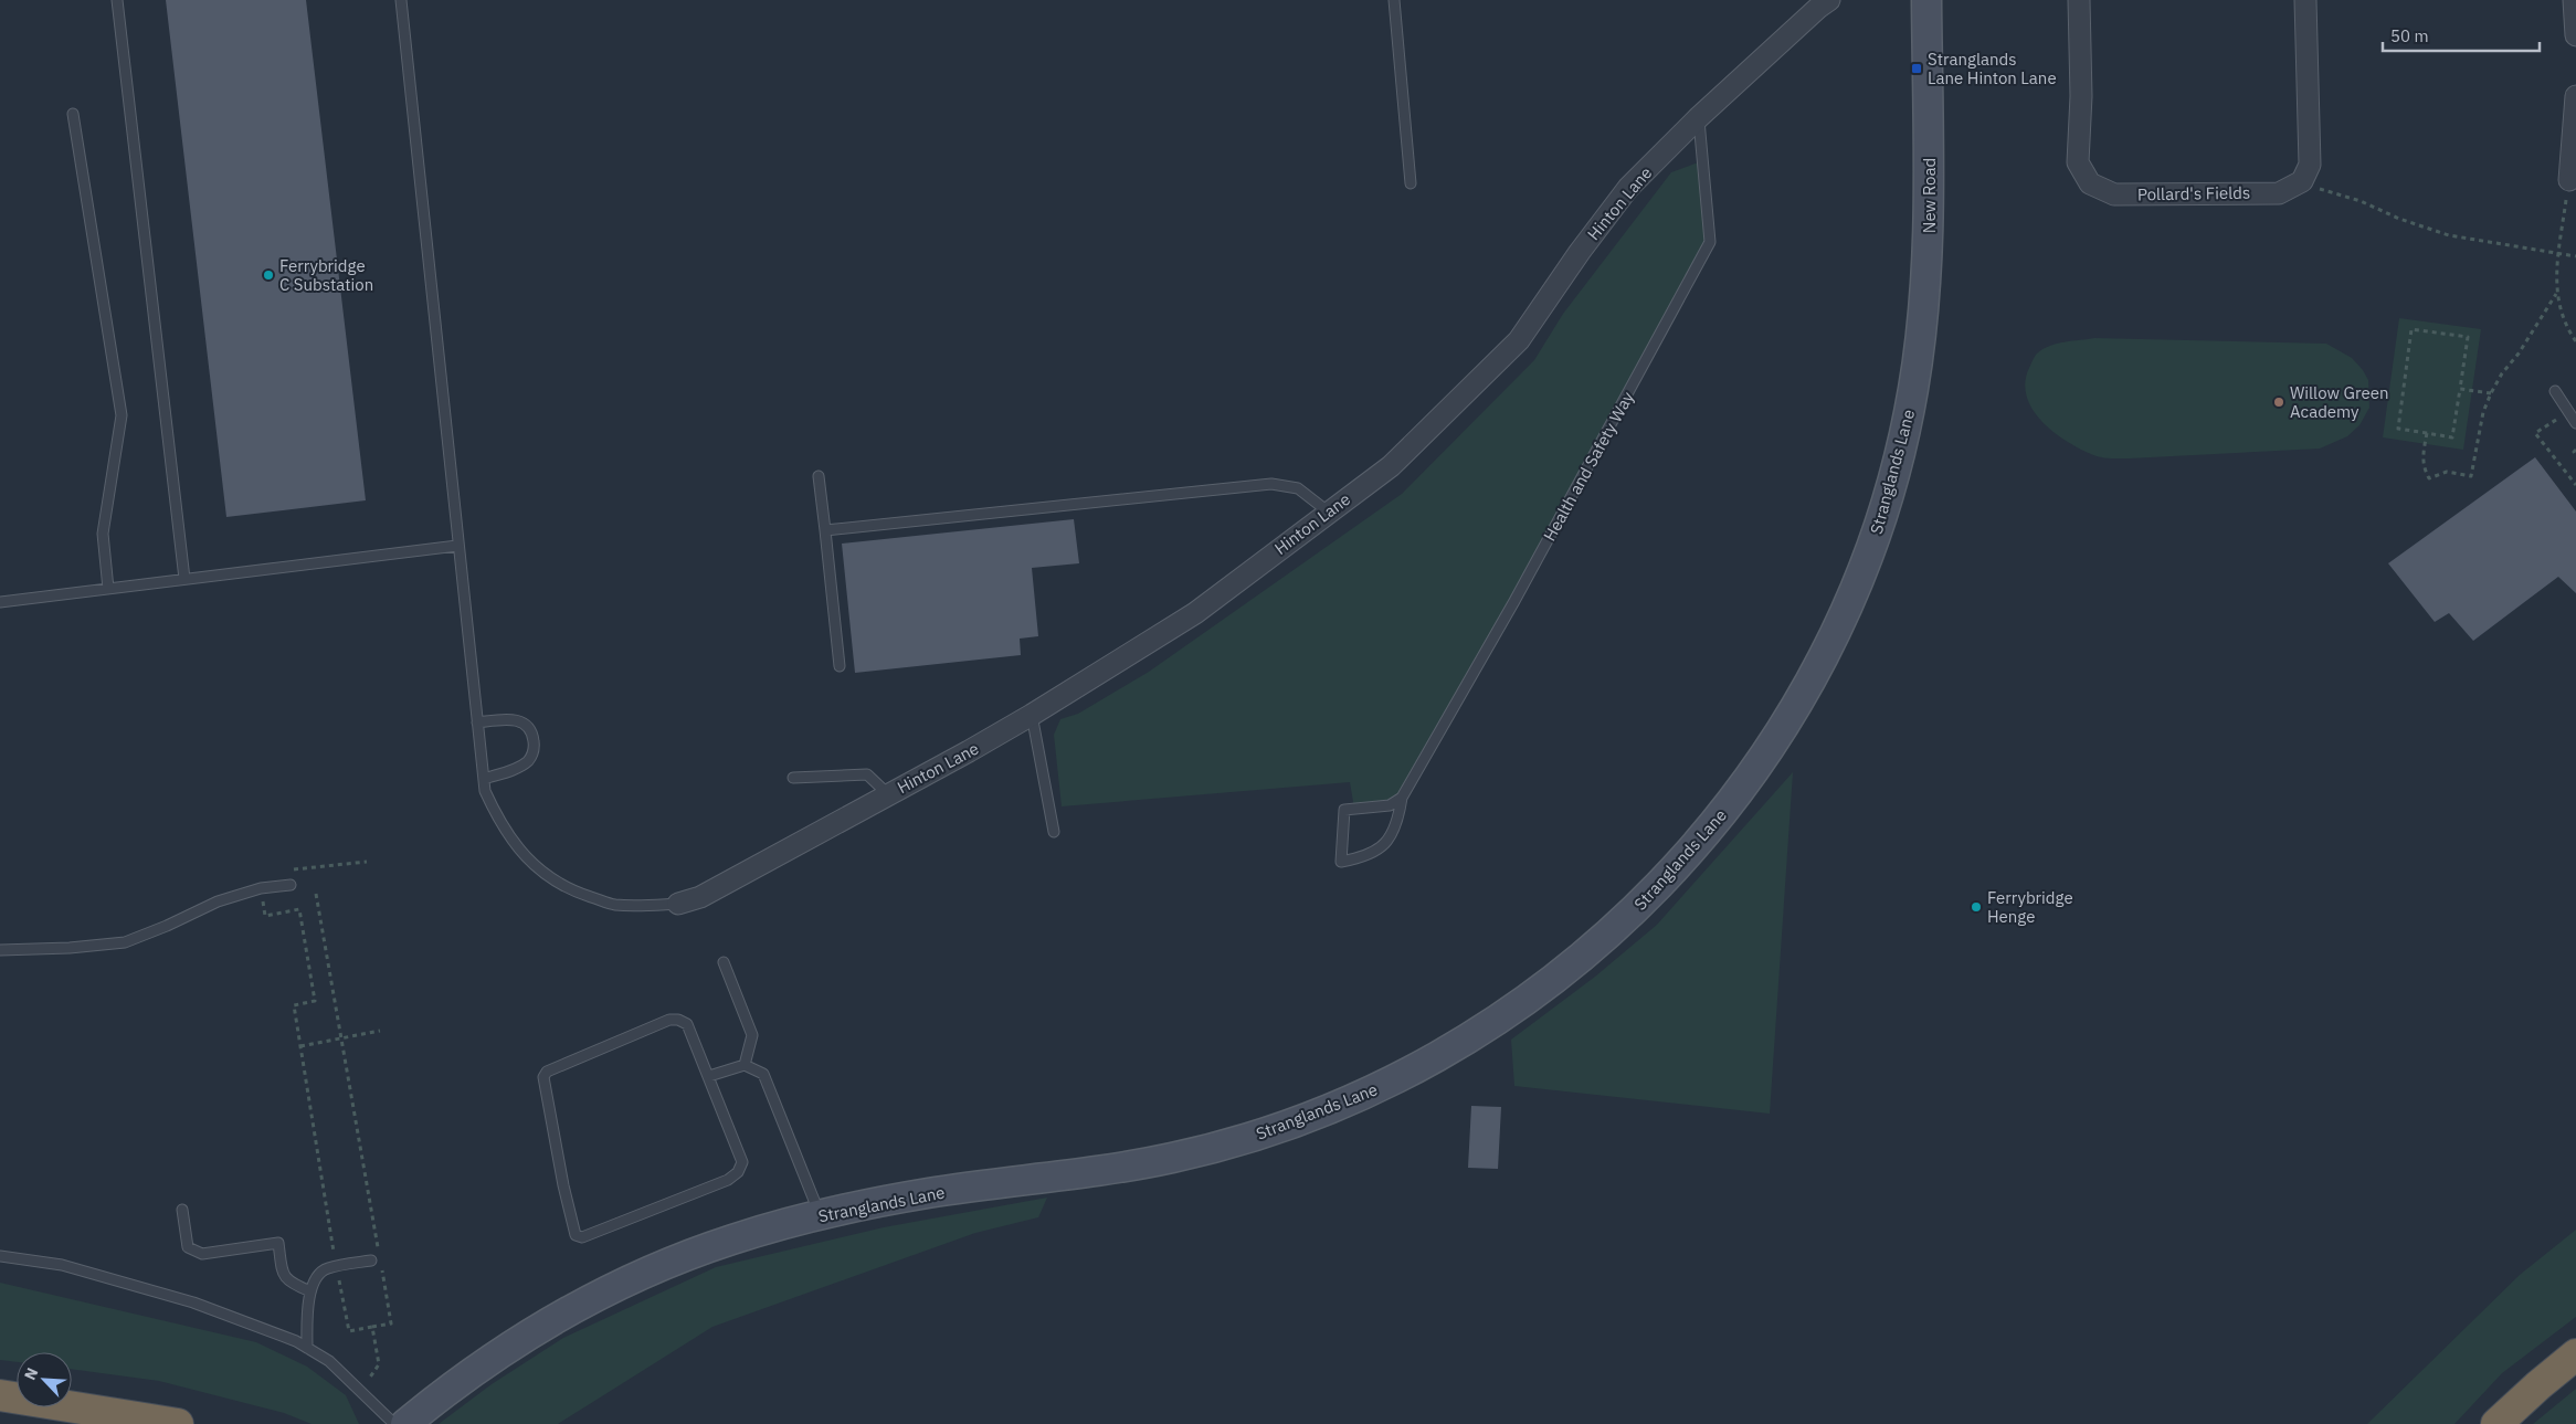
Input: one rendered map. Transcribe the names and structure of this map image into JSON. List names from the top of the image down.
{
  "streets": {
    "main road": ["New Road", "Stranglands Lane"],
    "street": ["Pollard's Fields", "Hinton Lane"],
    "lane": ["Health and Safety Way"]
  },
  "crossings": [
    ["New Road", "Stranglands Lane"],
    ["Hinton Lane", "Health and Safety Way"]
  ],
  "places": {
    "transit": ["Stranglands Lane Hinton Lane"],
    "other": ["Ferrybridge C Substation", "Willow Green Academy", "Ferrybridge Henge"]
  },
  "scale_bar": "50 m",
  "north": "top left"
}
